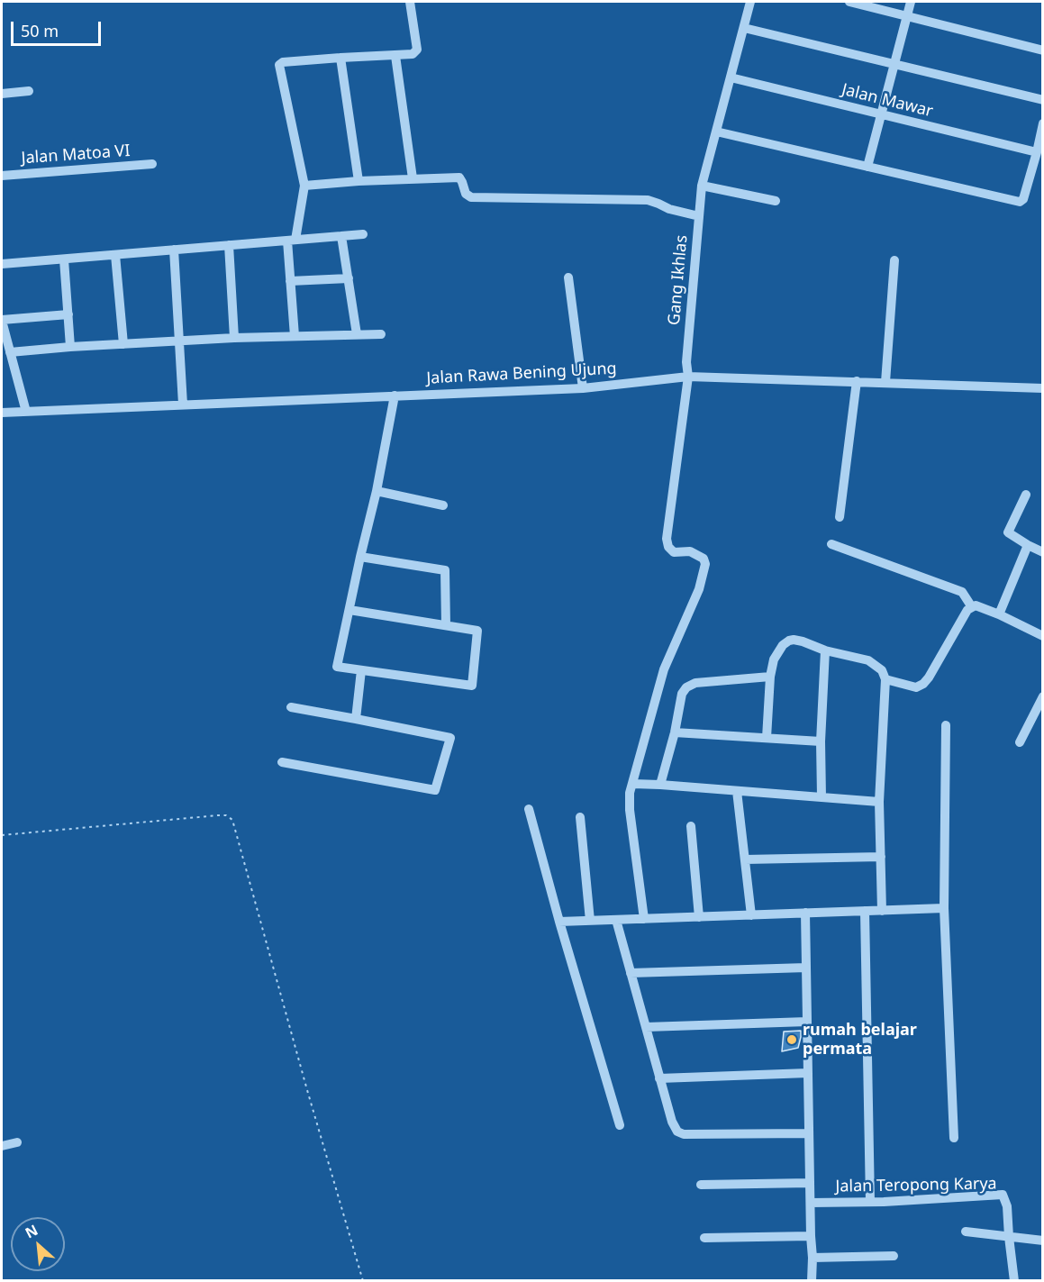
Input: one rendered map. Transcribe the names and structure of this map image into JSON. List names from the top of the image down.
{
  "streets": {
    "street": [
      "Jalan Mawar",
      "Jalan Matoa VI",
      "Gang Ikhlas",
      "Jalan Rawa Bening Ujung",
      "Jalan Teropong Karya"
    ]
  },
  "crossings": [
    ["Jalan Mawar", "Gang Ikhlas"],
    ["Gang Ikhlas", "Jalan Rawa Bening Ujung"]
  ],
  "places": ["rumah belajar permata"],
  "scale_bar": "50 m",
  "north": "top left"
}
